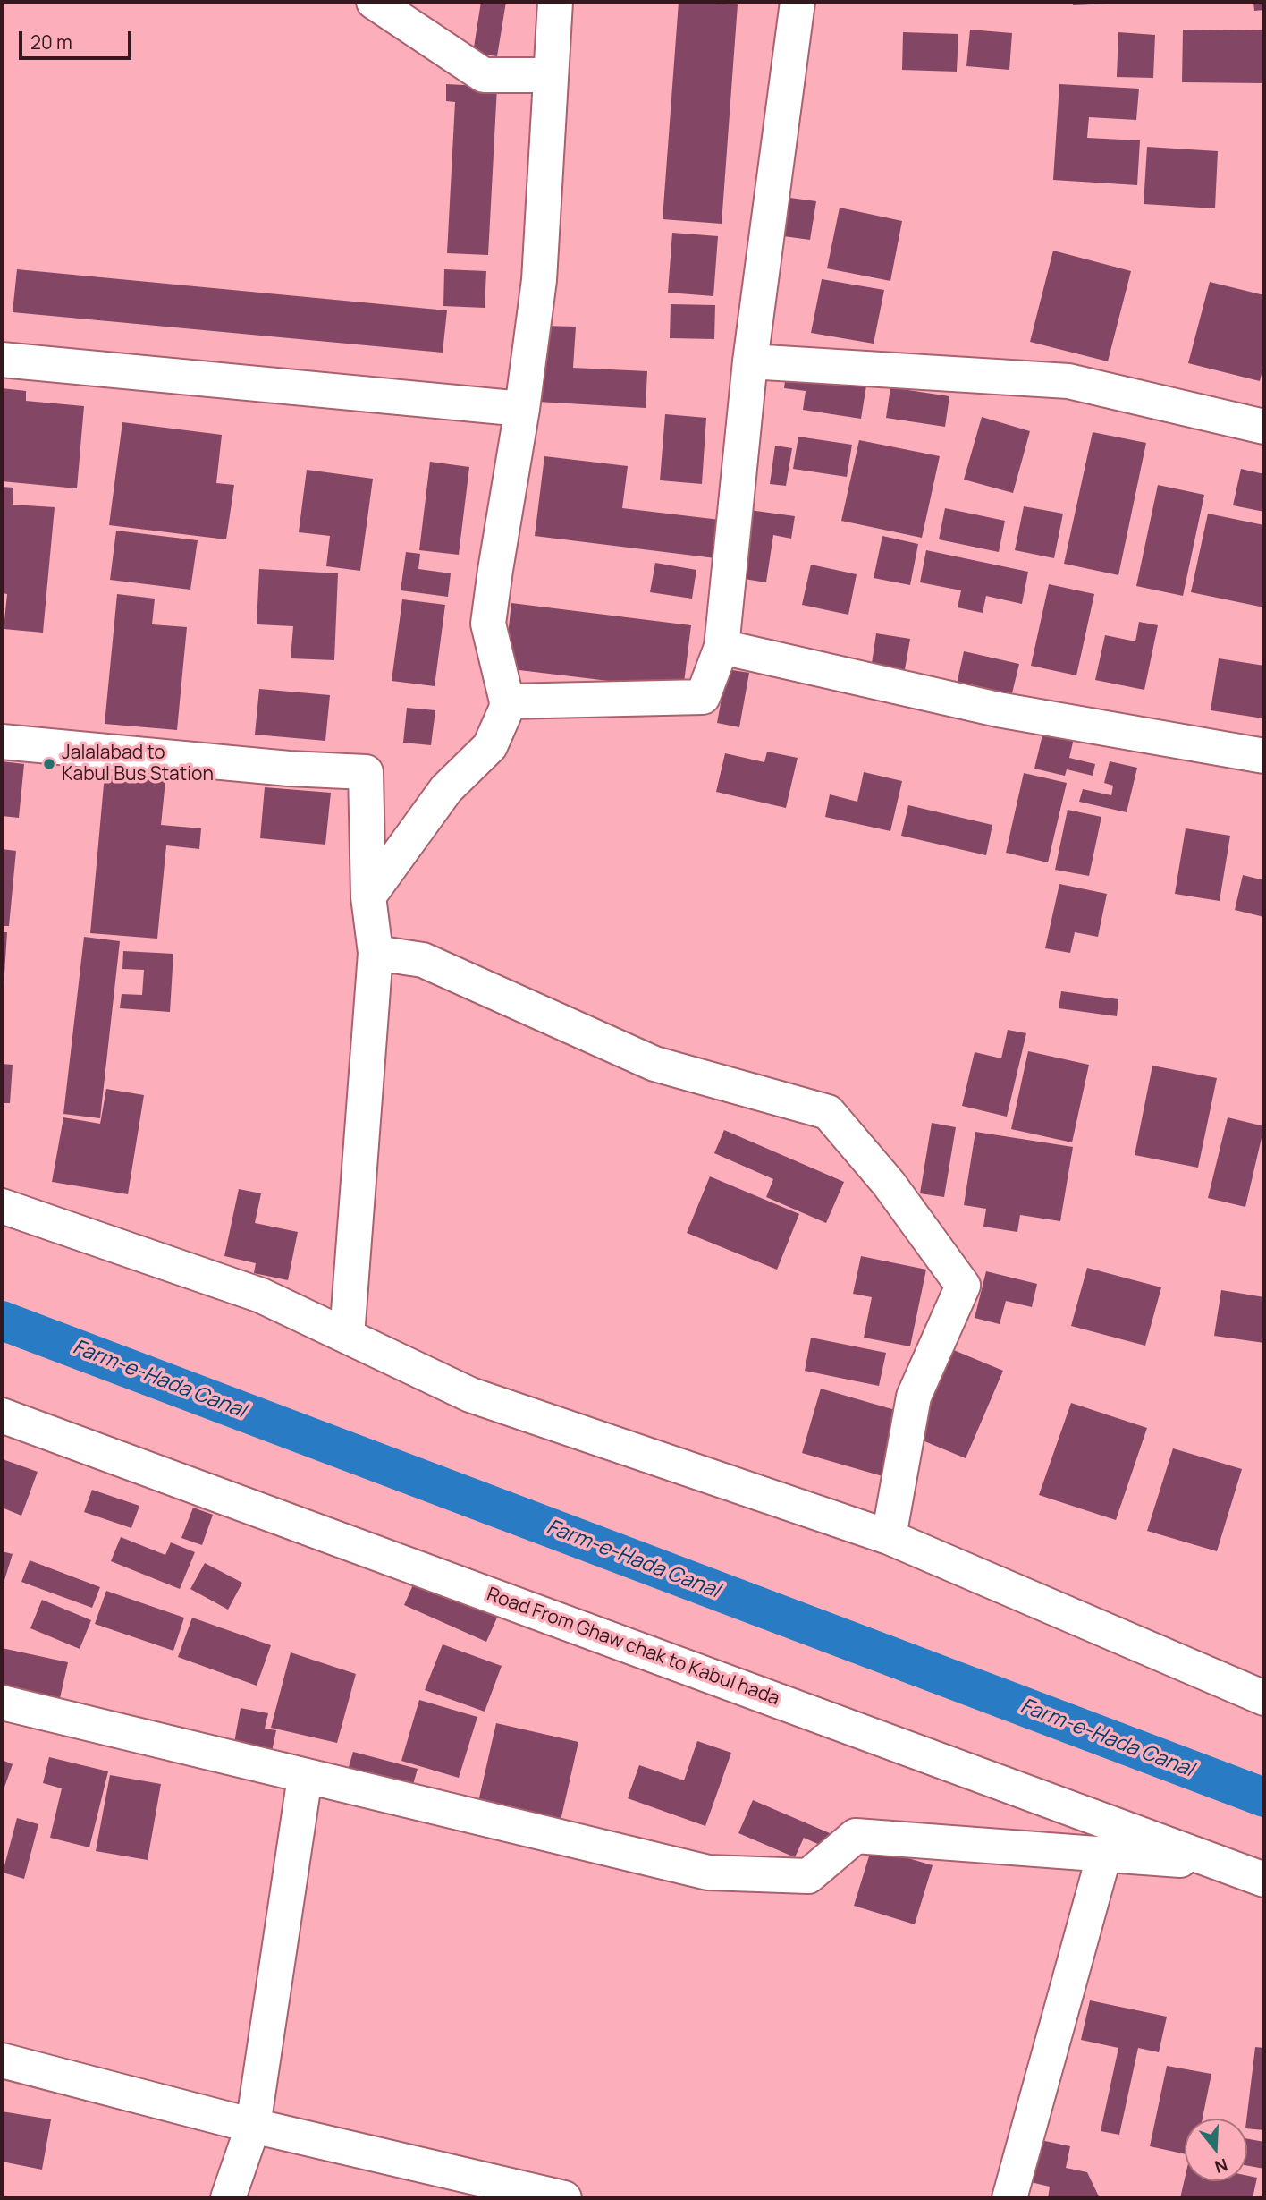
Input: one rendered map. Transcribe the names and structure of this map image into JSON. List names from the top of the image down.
{
  "streets": {
    "street": ["Road From Ghaw chak to Kabul hada"]
  },
  "water": ["Farm-e-Hada Canal"],
  "places": ["Jalalabad to Kabul Bus Station"],
  "scale_bar": "20 m",
  "north": "bottom"
}
